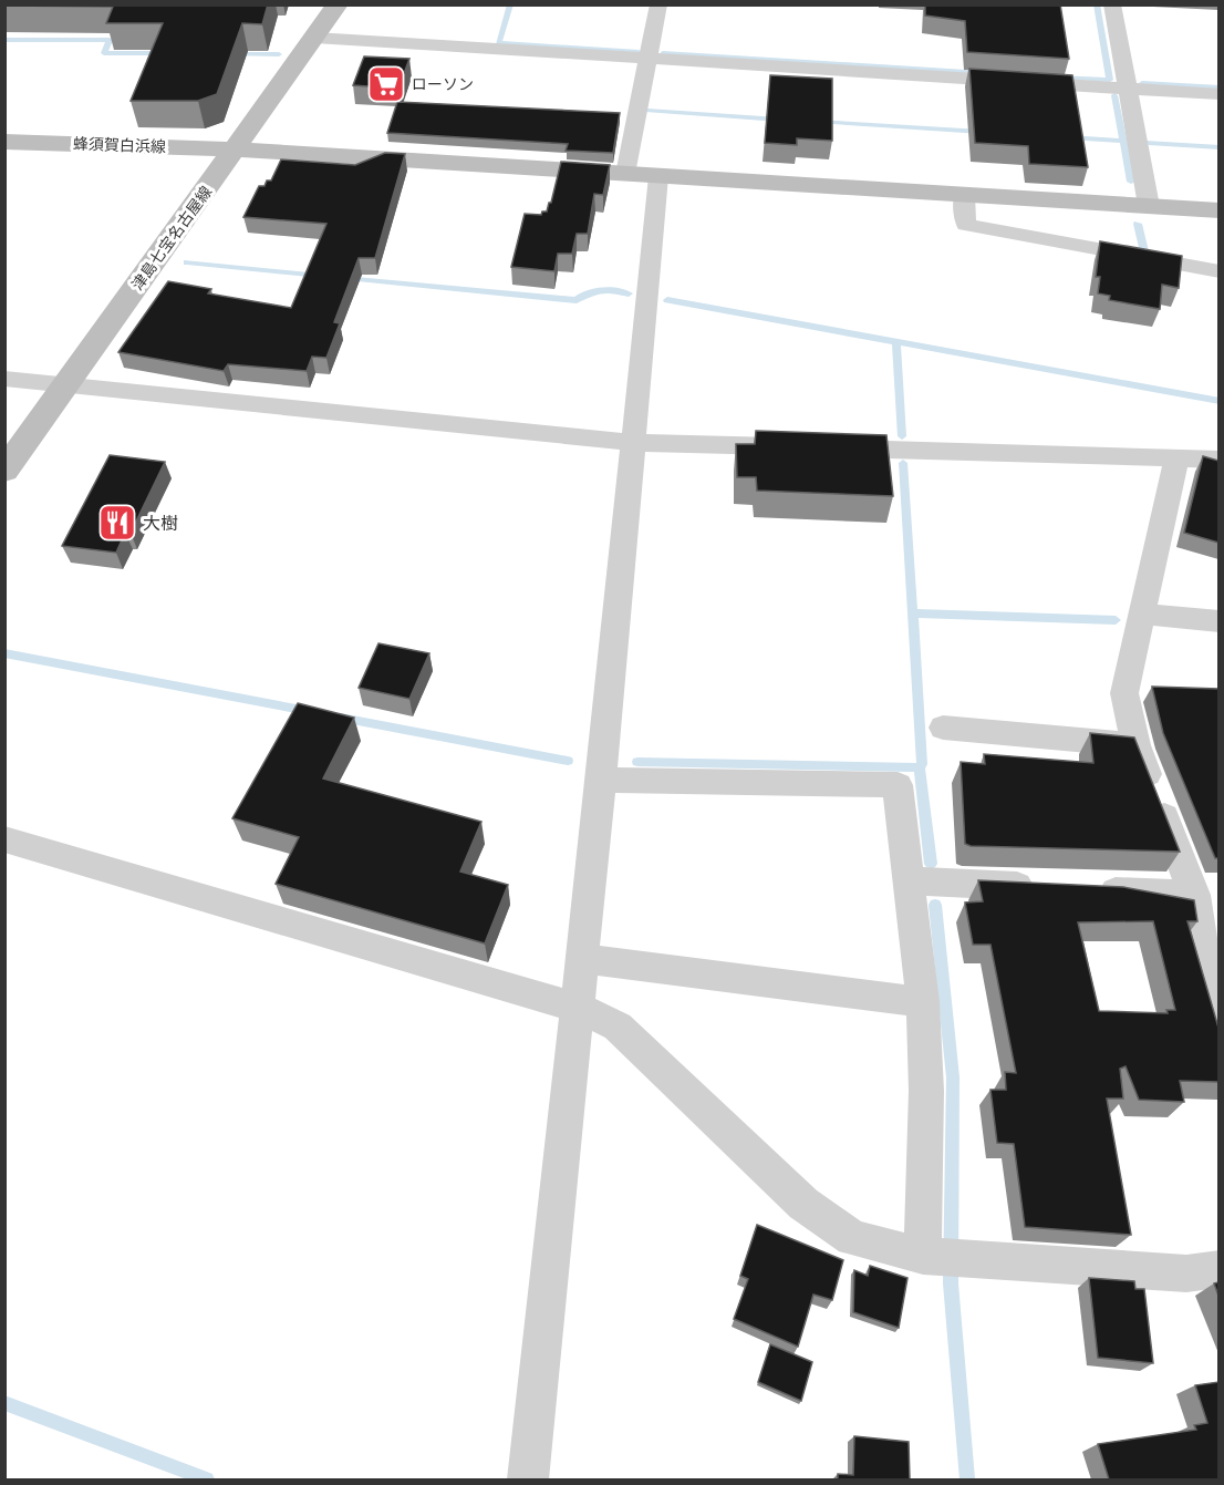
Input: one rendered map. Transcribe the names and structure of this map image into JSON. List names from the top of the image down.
{
  "streets": {
    "main road": ["蜂須賀白浜線", "津島七宝名古屋線"]
  },
  "crossings": [
    ["蜂須賀白浜線", "津島七宝名古屋線"]
  ],
  "places": {
    "supermarket": ["ローソン"],
    "restaurant": ["大樹"]
  }
}
